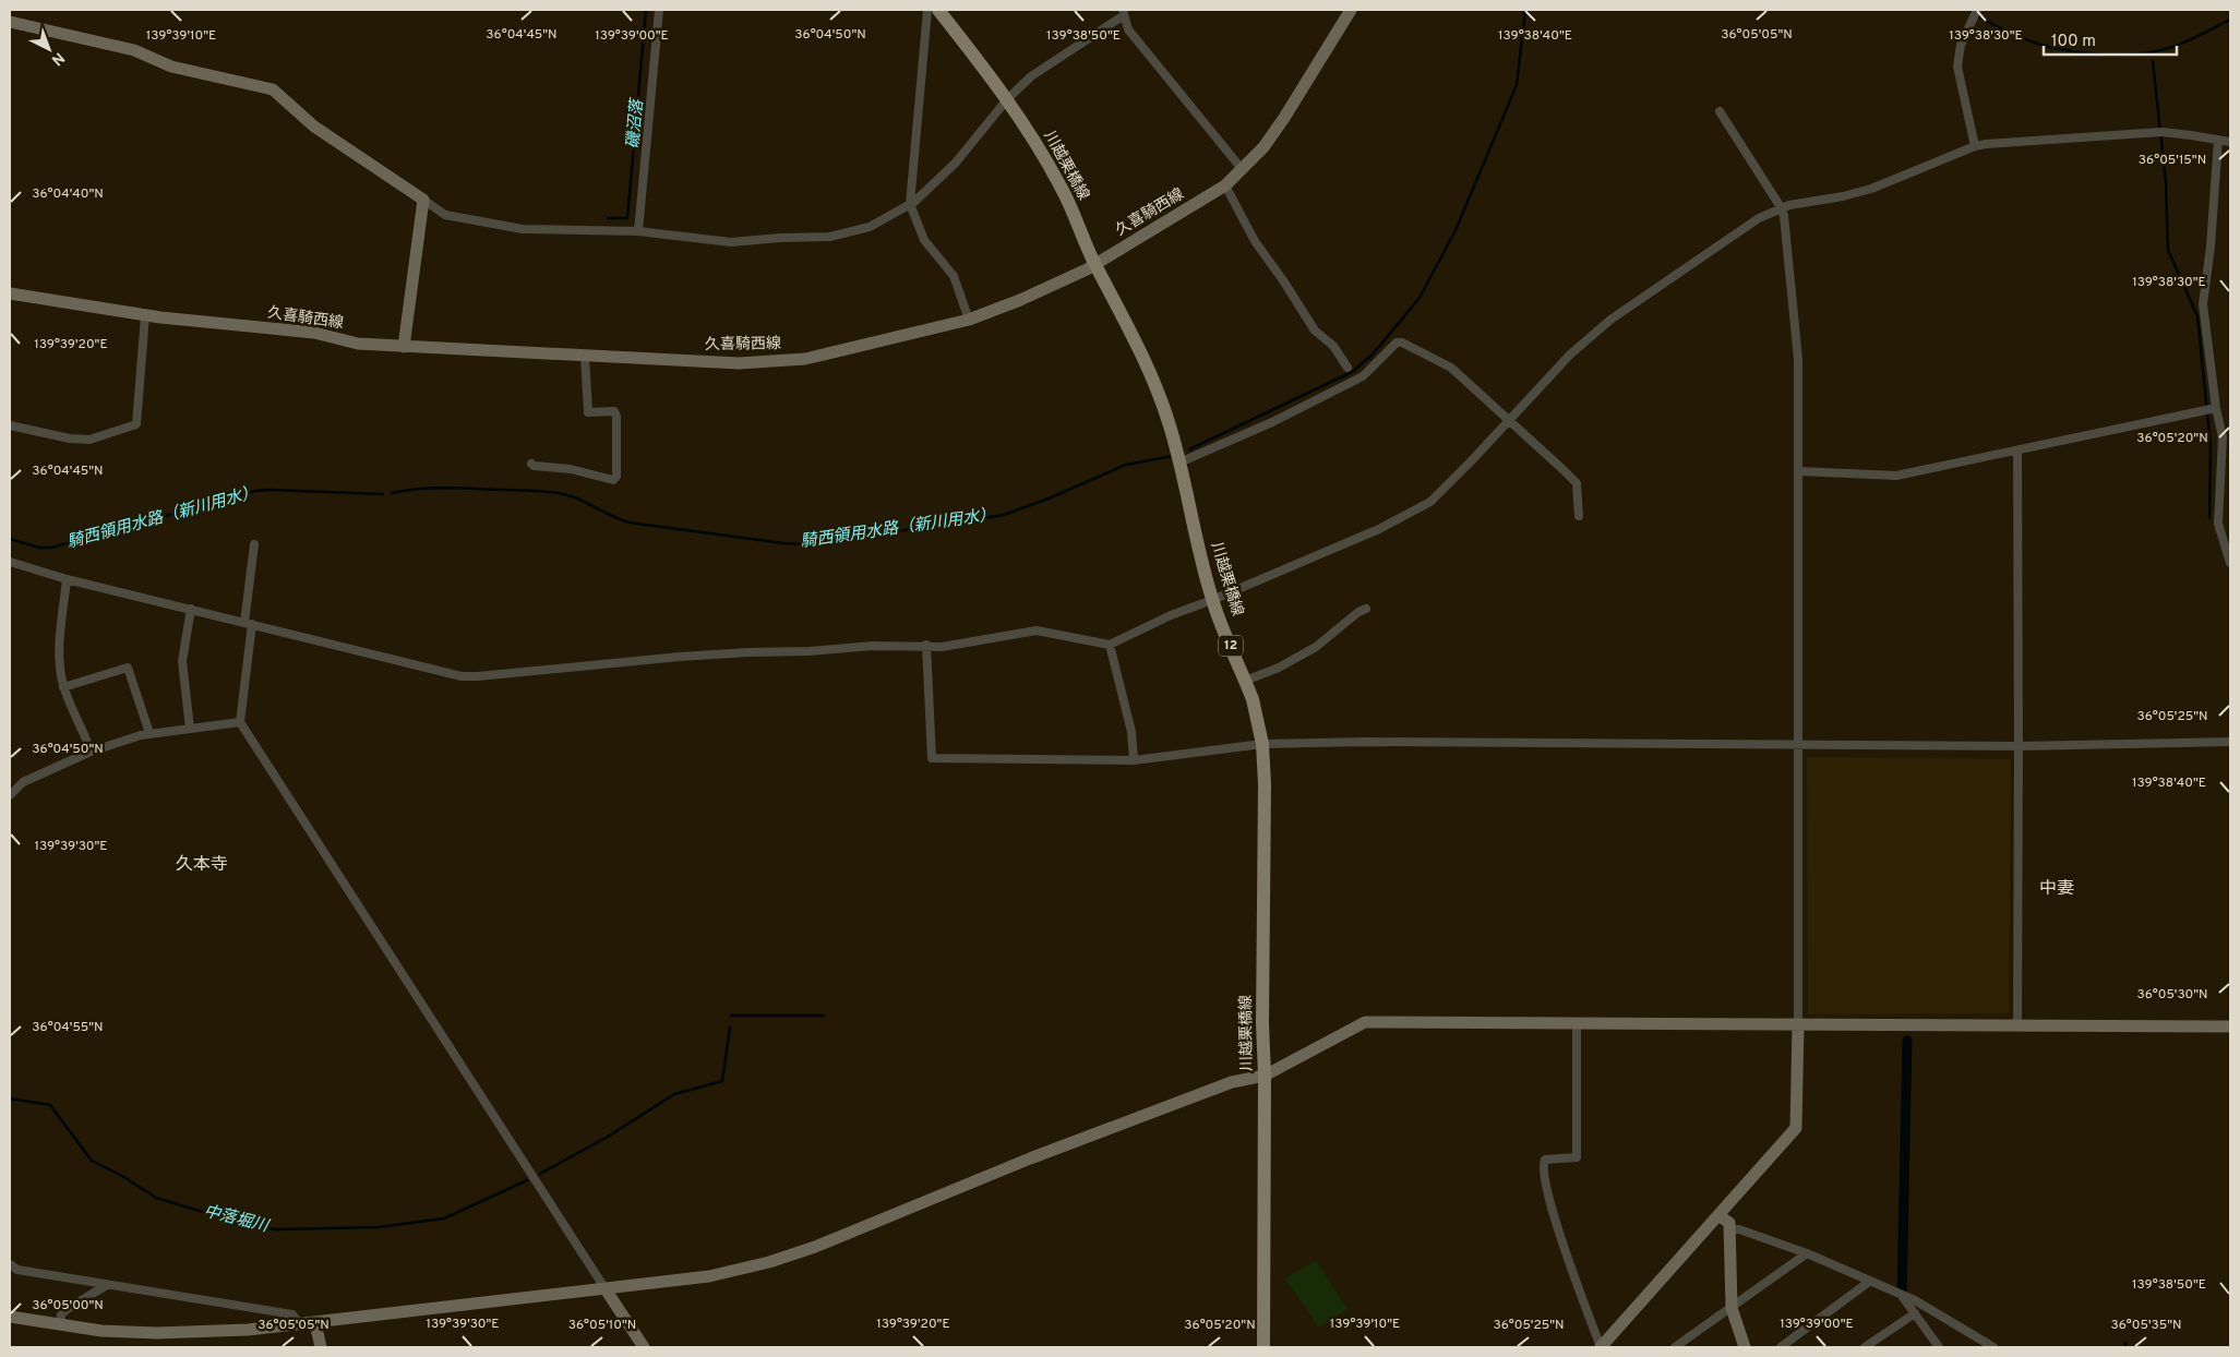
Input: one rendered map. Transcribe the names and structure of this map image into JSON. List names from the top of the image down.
{
  "streets": {
    "main road": ["川越栗橋線", "12"],
    "street": ["久喜騎西線"]
  },
  "crossings": [
    ["川越栗橋線", "久喜騎西線"]
  ],
  "districts": ["久本寺", "中妻"],
  "water": ["磯沼落", "騎西領用水路（新川用水）", "中落堀川"],
  "scale_bar": "100 m",
  "north": "bottom right",
  "coordinates": [
    "36°04'45\"N",
    "36°04'50\"N",
    "36°05'05\"N",
    "139°39'10\"E",
    "139°39'00\"E",
    "139°38'50\"E",
    "139°38'40\"E",
    "139°38'30\"E",
    "36°05'15\"N",
    "36°04'40\"N",
    "139°39'20\"E",
    "36°05'20\"N",
    "36°05'25\"N",
    "139°39'30\"E",
    "36°05'30\"N",
    "36°04'55\"N",
    "36°05'00\"N",
    "36°05'10\"N",
    "36°05'35\"N"
  ]
}
